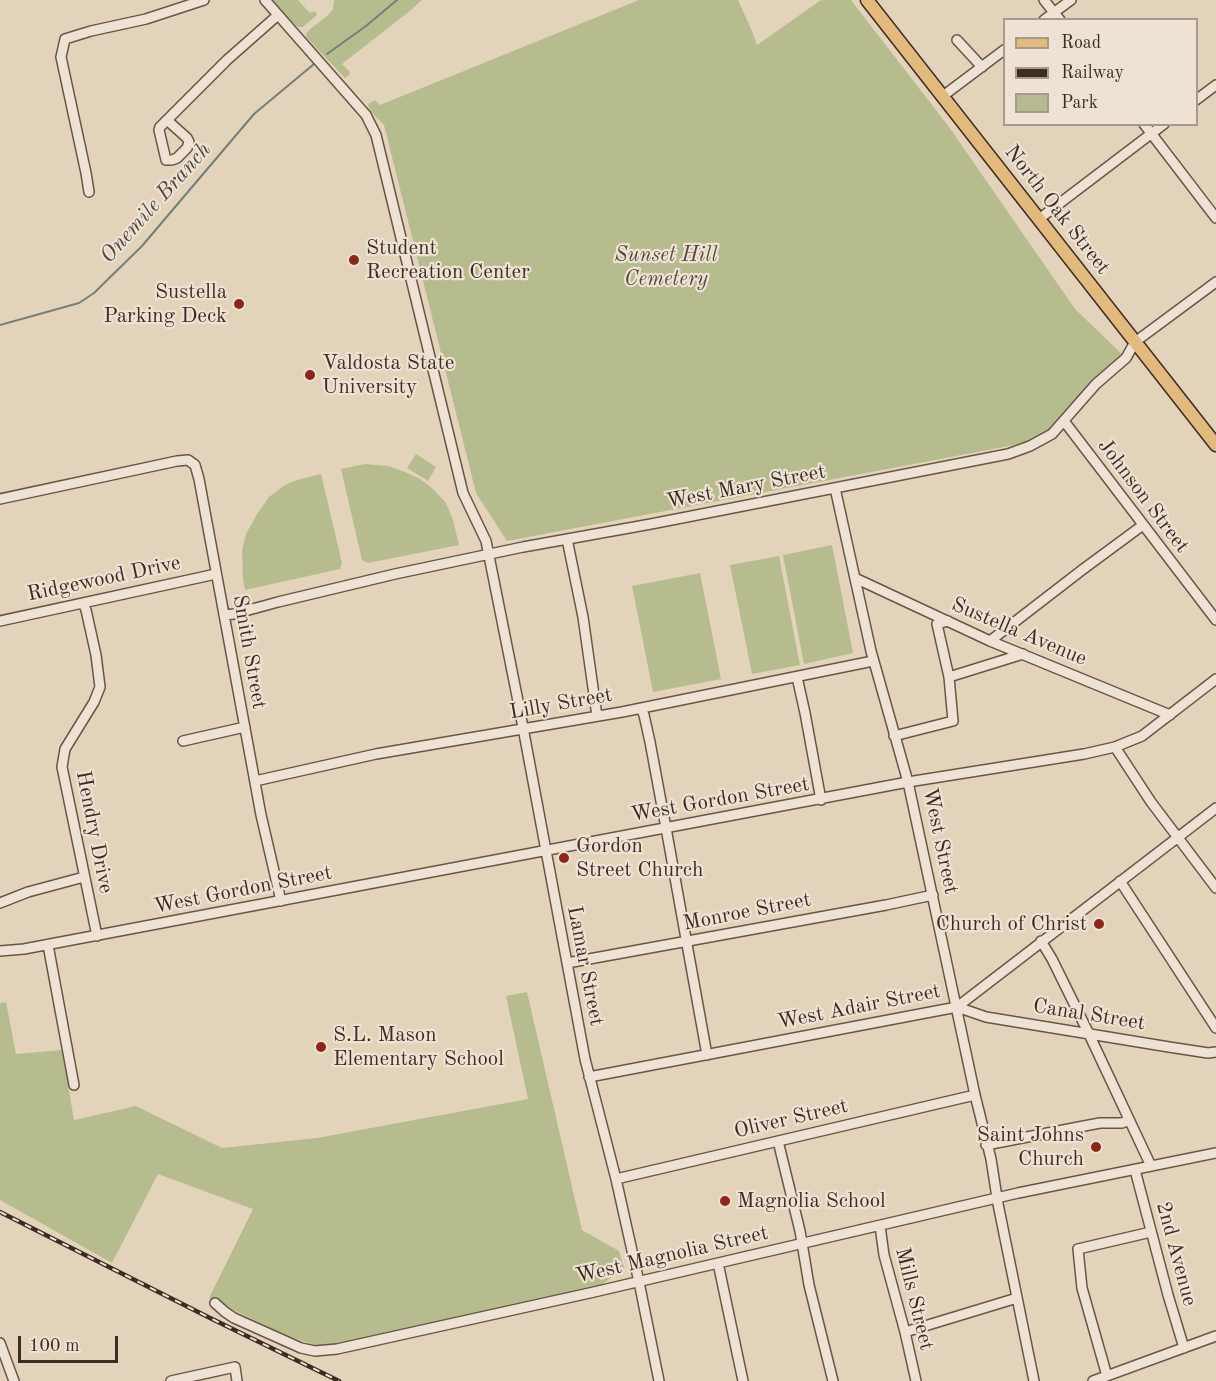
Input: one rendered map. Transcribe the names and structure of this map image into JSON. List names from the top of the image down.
{
  "streets": {
    "main road": ["North Oak Street"],
    "street": [
      "West Mary Street",
      "Johnson Street",
      "Ridgewood Drive",
      "Sustella Avenue",
      "Smith Street",
      "Lilly Street",
      "West Gordon Street",
      "Hendry Drive",
      "West Street",
      "Monroe Street",
      "Lamar Street",
      "West Adair Street",
      "Canal Street",
      "Oliver Street",
      "2nd Avenue",
      "West Magnolia Street",
      "Mills Street"
    ]
  },
  "crossings": [
    ["North Oak Street", "West Mary Street"],
    ["West Mary Street", "Johnson Street"],
    ["West Mary Street", "Smith Street"],
    ["West Mary Street", "West Street"],
    ["West Mary Street", "Lamar Street"],
    ["Ridgewood Drive", "Smith Street"],
    ["Ridgewood Drive", "Hendry Drive"],
    ["Sustella Avenue", "West Gordon Street"],
    ["Sustella Avenue", "West Street"],
    ["Smith Street", "Lilly Street"],
    ["Smith Street", "West Gordon Street"],
    ["Lilly Street", "West Street"],
    ["Lilly Street", "Lamar Street"],
    ["West Gordon Street", "Hendry Drive"],
    ["West Gordon Street", "West Street"],
    ["West Gordon Street", "Lamar Street"],
    ["West Street", "Monroe Street"],
    ["West Street", "West Adair Street"],
    ["West Street", "Canal Street"],
    ["West Street", "Oliver Street"],
    ["West Street", "West Magnolia Street"],
    ["Monroe Street", "Lamar Street"],
    ["Lamar Street", "West Adair Street"],
    ["Lamar Street", "Oliver Street"],
    ["Lamar Street", "West Magnolia Street"],
    ["West Adair Street", "Canal Street"],
    ["2nd Avenue", "West Magnolia Street"],
    ["West Magnolia Street", "Mills Street"]
  ],
  "water": ["Onemile Branch"],
  "parks": ["Sunset Hill Cemetery"],
  "places": [
    "Student Recreation Center",
    "Sustella Parking Deck",
    "Valdosta State University",
    "Gordon Street Church",
    "Church of Christ",
    "S.L. Mason Elementary School",
    "Saint Johns Church",
    "Magnolia School"
  ],
  "legend": ["Road", "Railway", "Park"],
  "scale_bar": "100 m"
}
